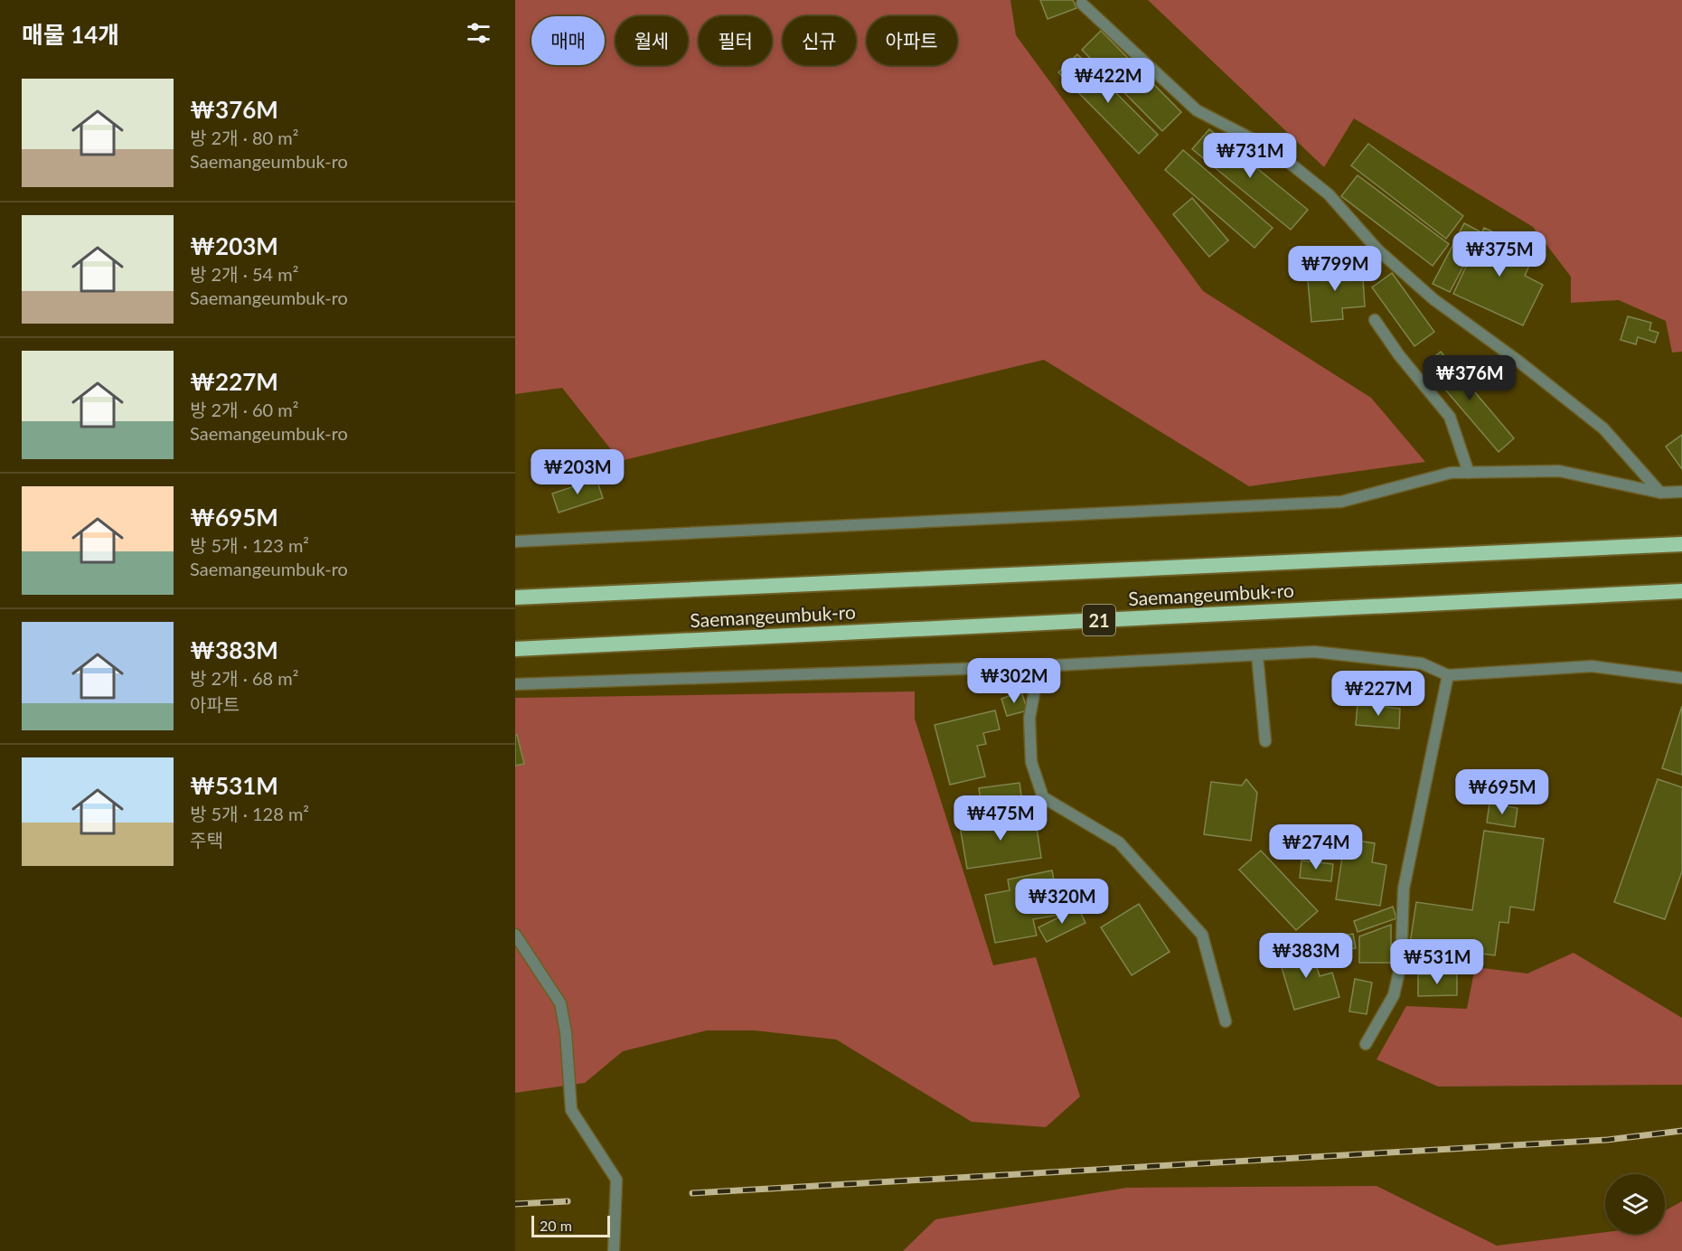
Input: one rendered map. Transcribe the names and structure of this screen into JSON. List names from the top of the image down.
{
  "streets": {
    "highway": ["Saemangeumbuk-ro", "21"]
  },
  "scale_bar": "20 m",
  "page": {
    "heading": "매물 14개",
    "chip": [
      "매매",
      "월세",
      "필터",
      "신규",
      "아파트"
    ],
    "price": [
      "₩422M",
      "₩731M",
      "₩375M",
      "₩799M",
      "₩376M",
      "₩203M",
      "₩302M",
      "₩227M",
      "₩695M",
      "₩475M",
      "₩274M",
      "₩320M",
      "₩383M",
      "₩531M"
    ],
    "list": [
      {
        "name": "₩376M",
        "note": "방 2개 · 80 m² · Saemangeumbuk-ro"
      },
      {
        "name": "₩203M",
        "note": "방 2개 · 54 m² · Saemangeumbuk-ro"
      },
      {
        "name": "₩227M",
        "note": "방 2개 · 60 m² · Saemangeumbuk-ro"
      },
      {
        "name": "₩695M",
        "note": "방 5개 · 123 m² · Saemangeumbuk-ro"
      },
      {
        "name": "₩383M",
        "note": "방 2개 · 68 m² · 아파트"
      },
      {
        "name": "₩531M",
        "note": "방 5개 · 128 m² · 주택"
      }
    ],
    "scale": "20 m"
  }
}
